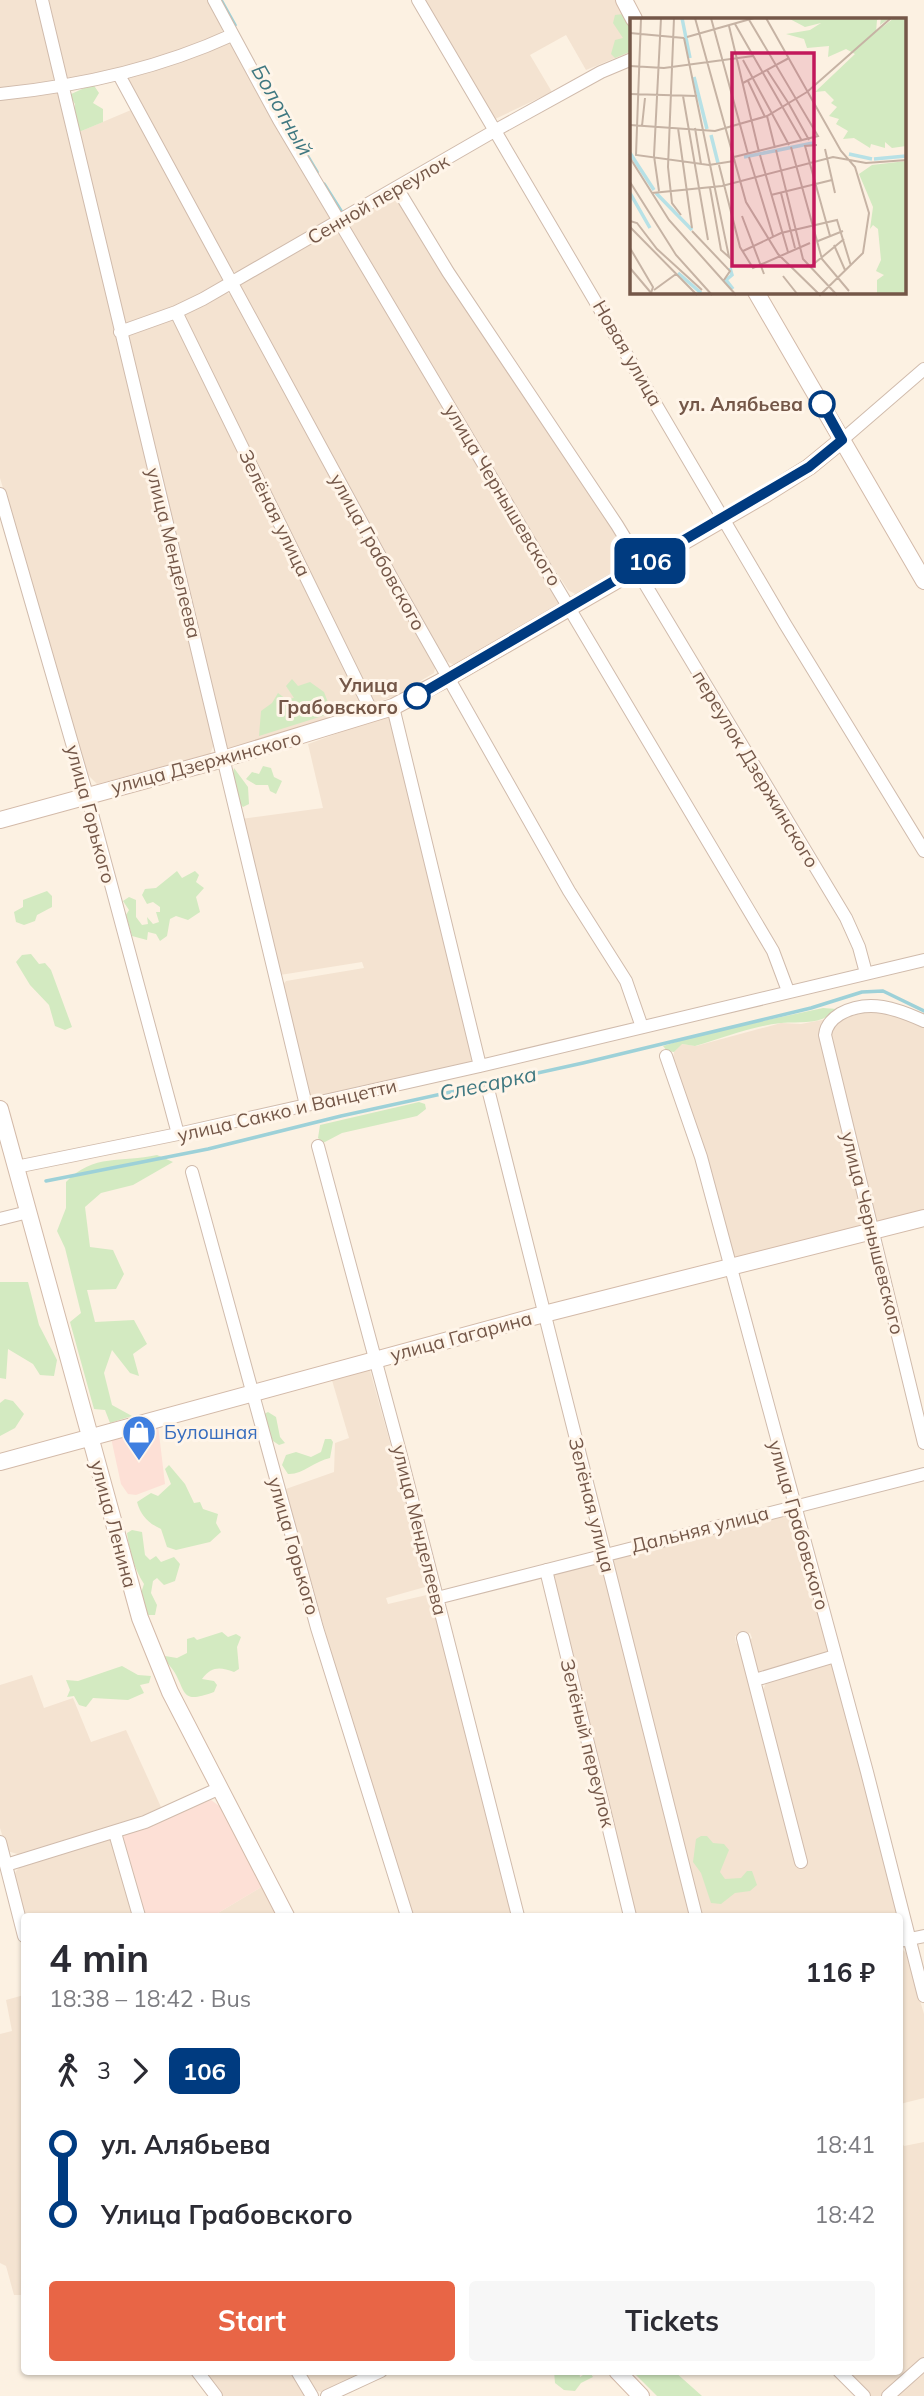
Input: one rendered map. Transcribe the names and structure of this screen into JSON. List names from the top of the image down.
{
  "streets": {
    "main road": ["улица Дзержинского", "улица Гагарина", "улица Ленина"],
    "street": [
      "Сенной переулок",
      "Новая улица",
      "улица Чернышевского",
      "Зелёная улица",
      "улица Грабовского",
      "улица Менделеева",
      "переулок Дзержинского",
      "улица Горького",
      "улица Сакко и Ванцетти",
      "Дальняя улица",
      "Зелёный переулок"
    ]
  },
  "crossings": [
    ["Сенной переулок", "Новая улица"],
    ["Сенной переулок", "улица Чернышевского"],
    ["Сенной переулок", "Зелёная улица"],
    ["Сенной переулок", "улица Грабовского"],
    ["Сенной переулок", "улица Менделеева"],
    ["Сенной переулок", "переулок Дзержинского"],
    ["Новая улица", "улица Дзержинского"],
    ["улица Чернышевского", "улица Дзержинского"],
    ["улица Чернышевского", "улица Сакко и Ванцетти"],
    ["улица Чернышевского", "улица Гагарина"],
    ["Зелёная улица", "улица Дзержинского"],
    ["Зелёная улица", "улица Гагарина"],
    ["Зелёная улица", "Дальняя улица"],
    ["улица Грабовского", "улица Дзержинского"],
    ["улица Грабовского", "улица Сакко и Ванцетти"],
    ["улица Грабовского", "улица Гагарина"],
    ["улица Грабовского", "Дальняя улица"],
    ["улица Менделеева", "улица Дзержинского"],
    ["улица Менделеева", "улица Сакко и Ванцетти"],
    ["улица Менделеева", "улица Гагарина"],
    ["улица Менделеева", "Дальняя улица"],
    ["улица Дзержинского", "переулок Дзержинского"],
    ["улица Дзержинского", "улица Горького"],
    ["переулок Дзержинского", "улица Сакко и Ванцетти"],
    ["улица Горького", "улица Сакко и Ванцетти"],
    ["улица Горького", "улица Гагарина"],
    ["улица Сакко и Ванцетти", "улица Ленина"],
    ["улица Гагарина", "улица Ленина"],
    ["Дальняя улица", "Зелёный переулок"]
  ],
  "water": ["Болотный", "Слесарка"],
  "places": {
    "other": ["ул. Алябьева", "Улица Грабовского"],
    "shop": ["Булошная"]
  },
  "lines": ["bus line 106"],
  "page": {
    "on_map": "106",
    "heading": ["4 min", "18:38 – 18:42 · Bus", "116 ₽"],
    "legs": ["3", "106"],
    "list": [
      {
        "name": "ул. Алябьева",
        "value": "18:41"
      },
      {
        "name": "Улица Грабовского",
        "value": "18:42"
      }
    ],
    "buttons": ["Start", "Tickets"]
  }
}
